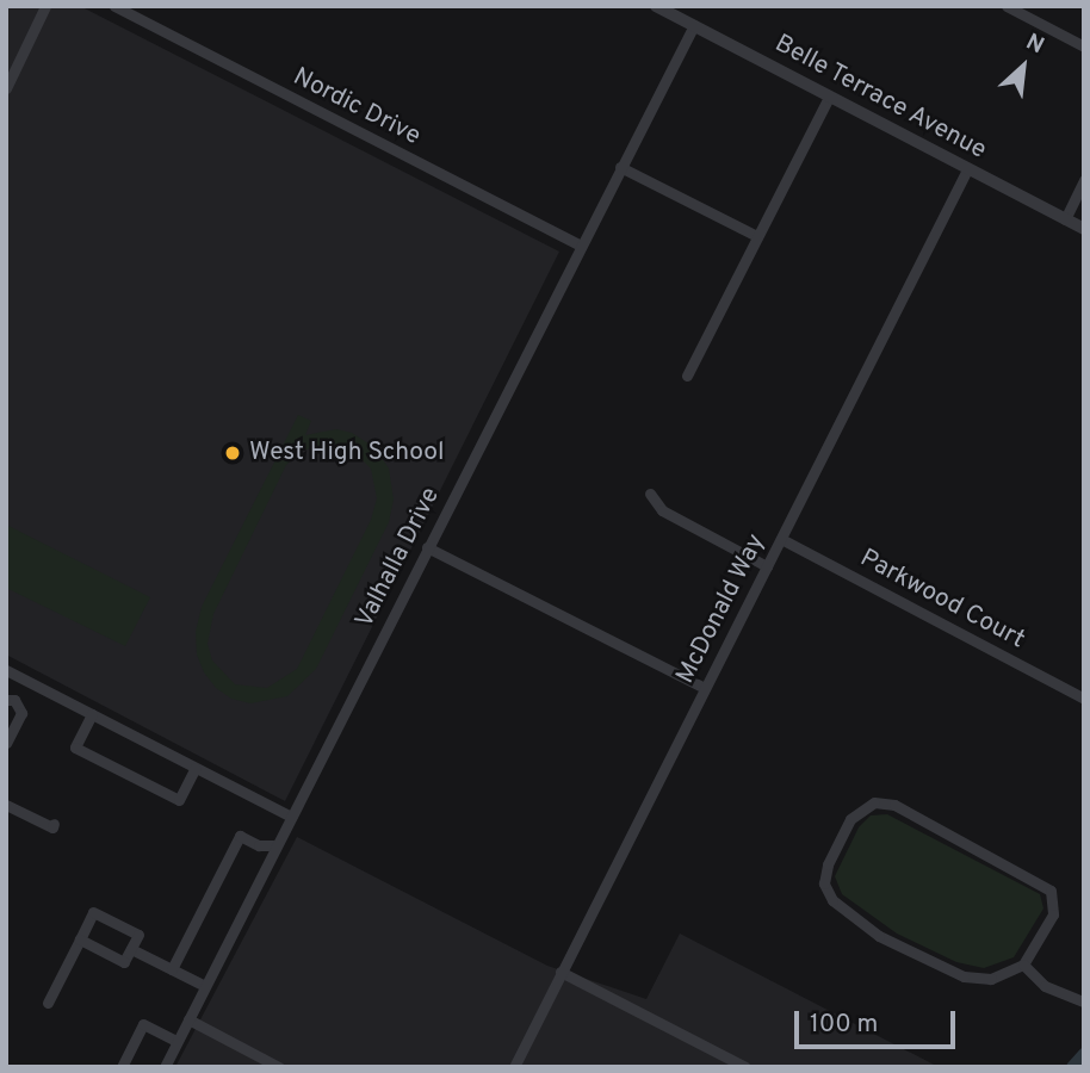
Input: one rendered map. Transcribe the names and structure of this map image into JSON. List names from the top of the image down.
{
  "streets": {
    "street": [
      "Belle Terrace Avenue",
      "Nordic Drive",
      "Valhalla Drive",
      "Parkwood Court",
      "McDonald Way"
    ]
  },
  "crossings": [
    ["Belle Terrace Avenue", "Valhalla Drive"],
    ["Belle Terrace Avenue", "McDonald Way"],
    ["Nordic Drive", "Valhalla Drive"],
    ["Parkwood Court", "McDonald Way"]
  ],
  "places": ["West High School"],
  "scale_bar": "100 m",
  "north": "top right"
}
